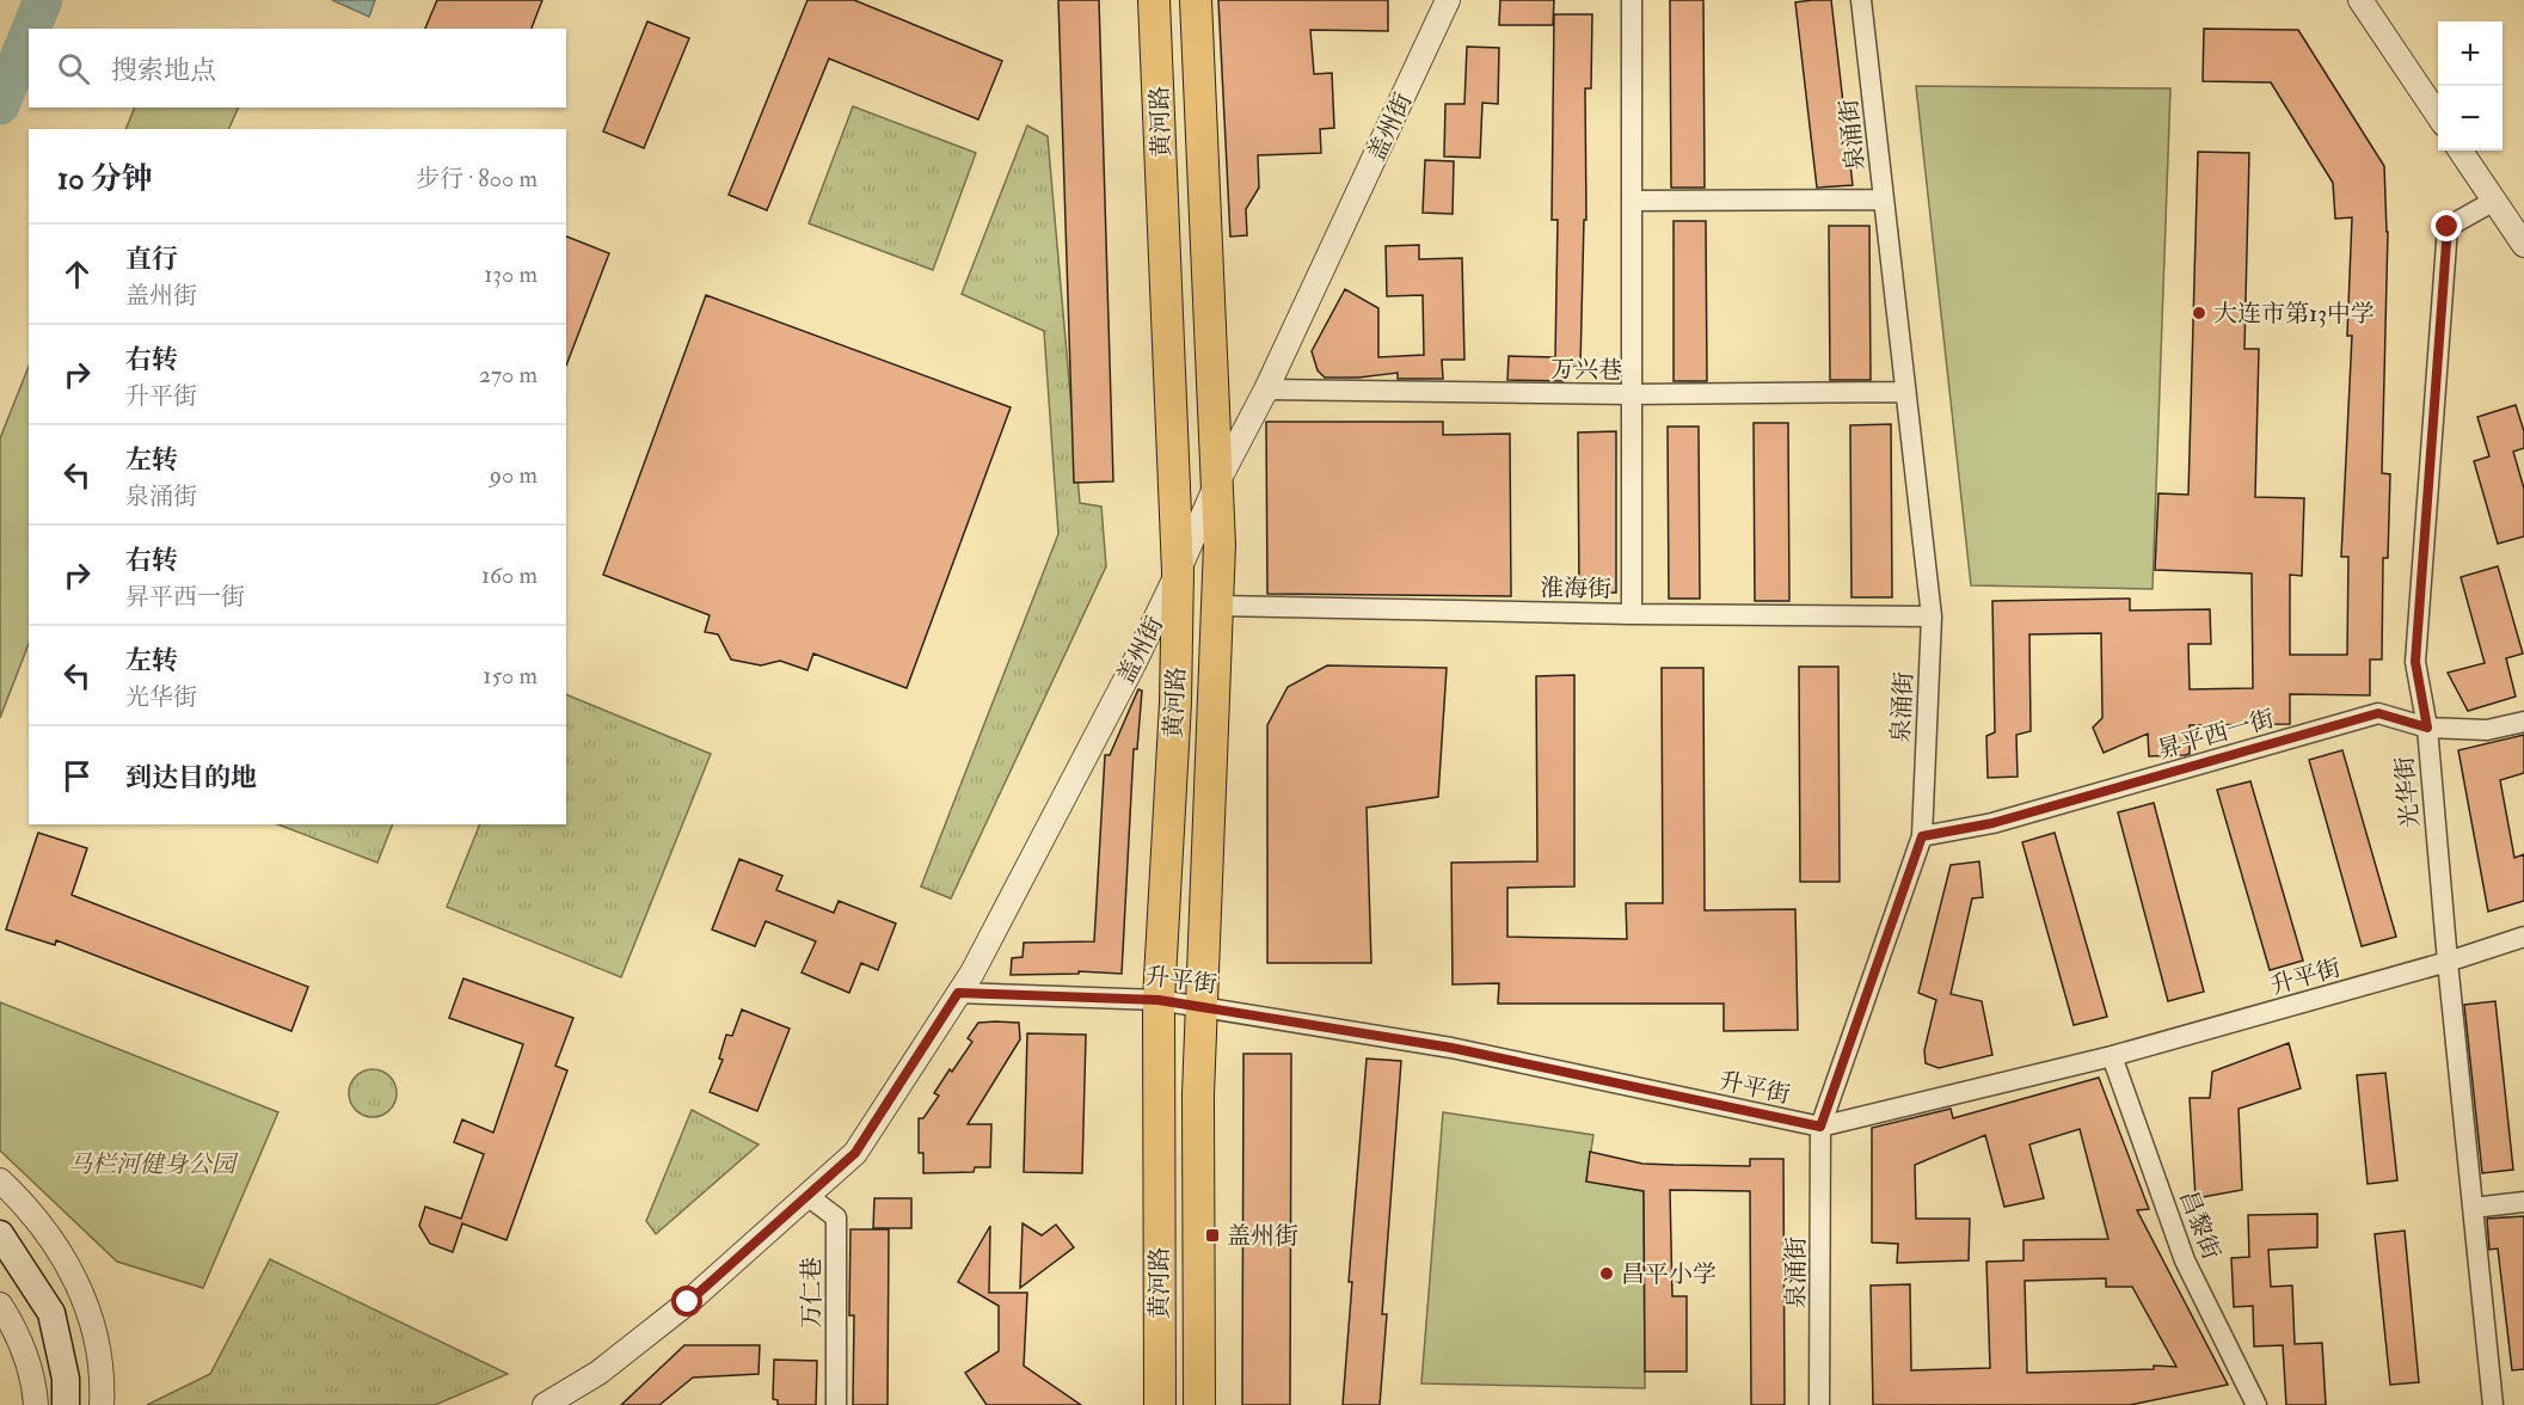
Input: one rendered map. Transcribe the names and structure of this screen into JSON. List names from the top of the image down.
{
  "streets": {
    "main road": ["黄河路"],
    "street": [
      "盖州街",
      "泉涌街",
      "万兴巷",
      "淮海街",
      "昇平西一街",
      "光华街",
      "升平街",
      "昌黎街",
      "万仁巷"
    ]
  },
  "crossings": [
    ["黄河路", "盖州街"],
    ["黄河路", "淮海街"],
    ["黄河路", "升平街"],
    ["盖州街", "万兴巷"],
    ["盖州街", "升平街"],
    ["盖州街", "万仁巷"],
    ["泉涌街", "万兴巷"],
    ["泉涌街", "淮海街"],
    ["泉涌街", "昇平西一街"],
    ["泉涌街", "升平街"],
    ["昇平西一街", "光华街"],
    ["光华街", "升平街"],
    ["升平街", "昌黎街"]
  ],
  "parks": ["马栏河健身公园"],
  "places": {
    "other": ["大连市第13中学", "昌平小学"],
    "transit": ["盖州街"]
  },
  "page": {
    "map_buttons": ["+", "−"],
    "search": "搜索地点",
    "heading": ["10 分钟", "步行 · 800 m"],
    "list": [
      ["直行", "盖州街", "130 m"],
      ["右转", "升平街", "270 m"],
      ["左转", "泉涌街", "90 m"],
      ["右转", "昇平西一街", "160 m"],
      ["左转", "光华街", "150 m"],
      "到达目的地"
    ]
  }
}
